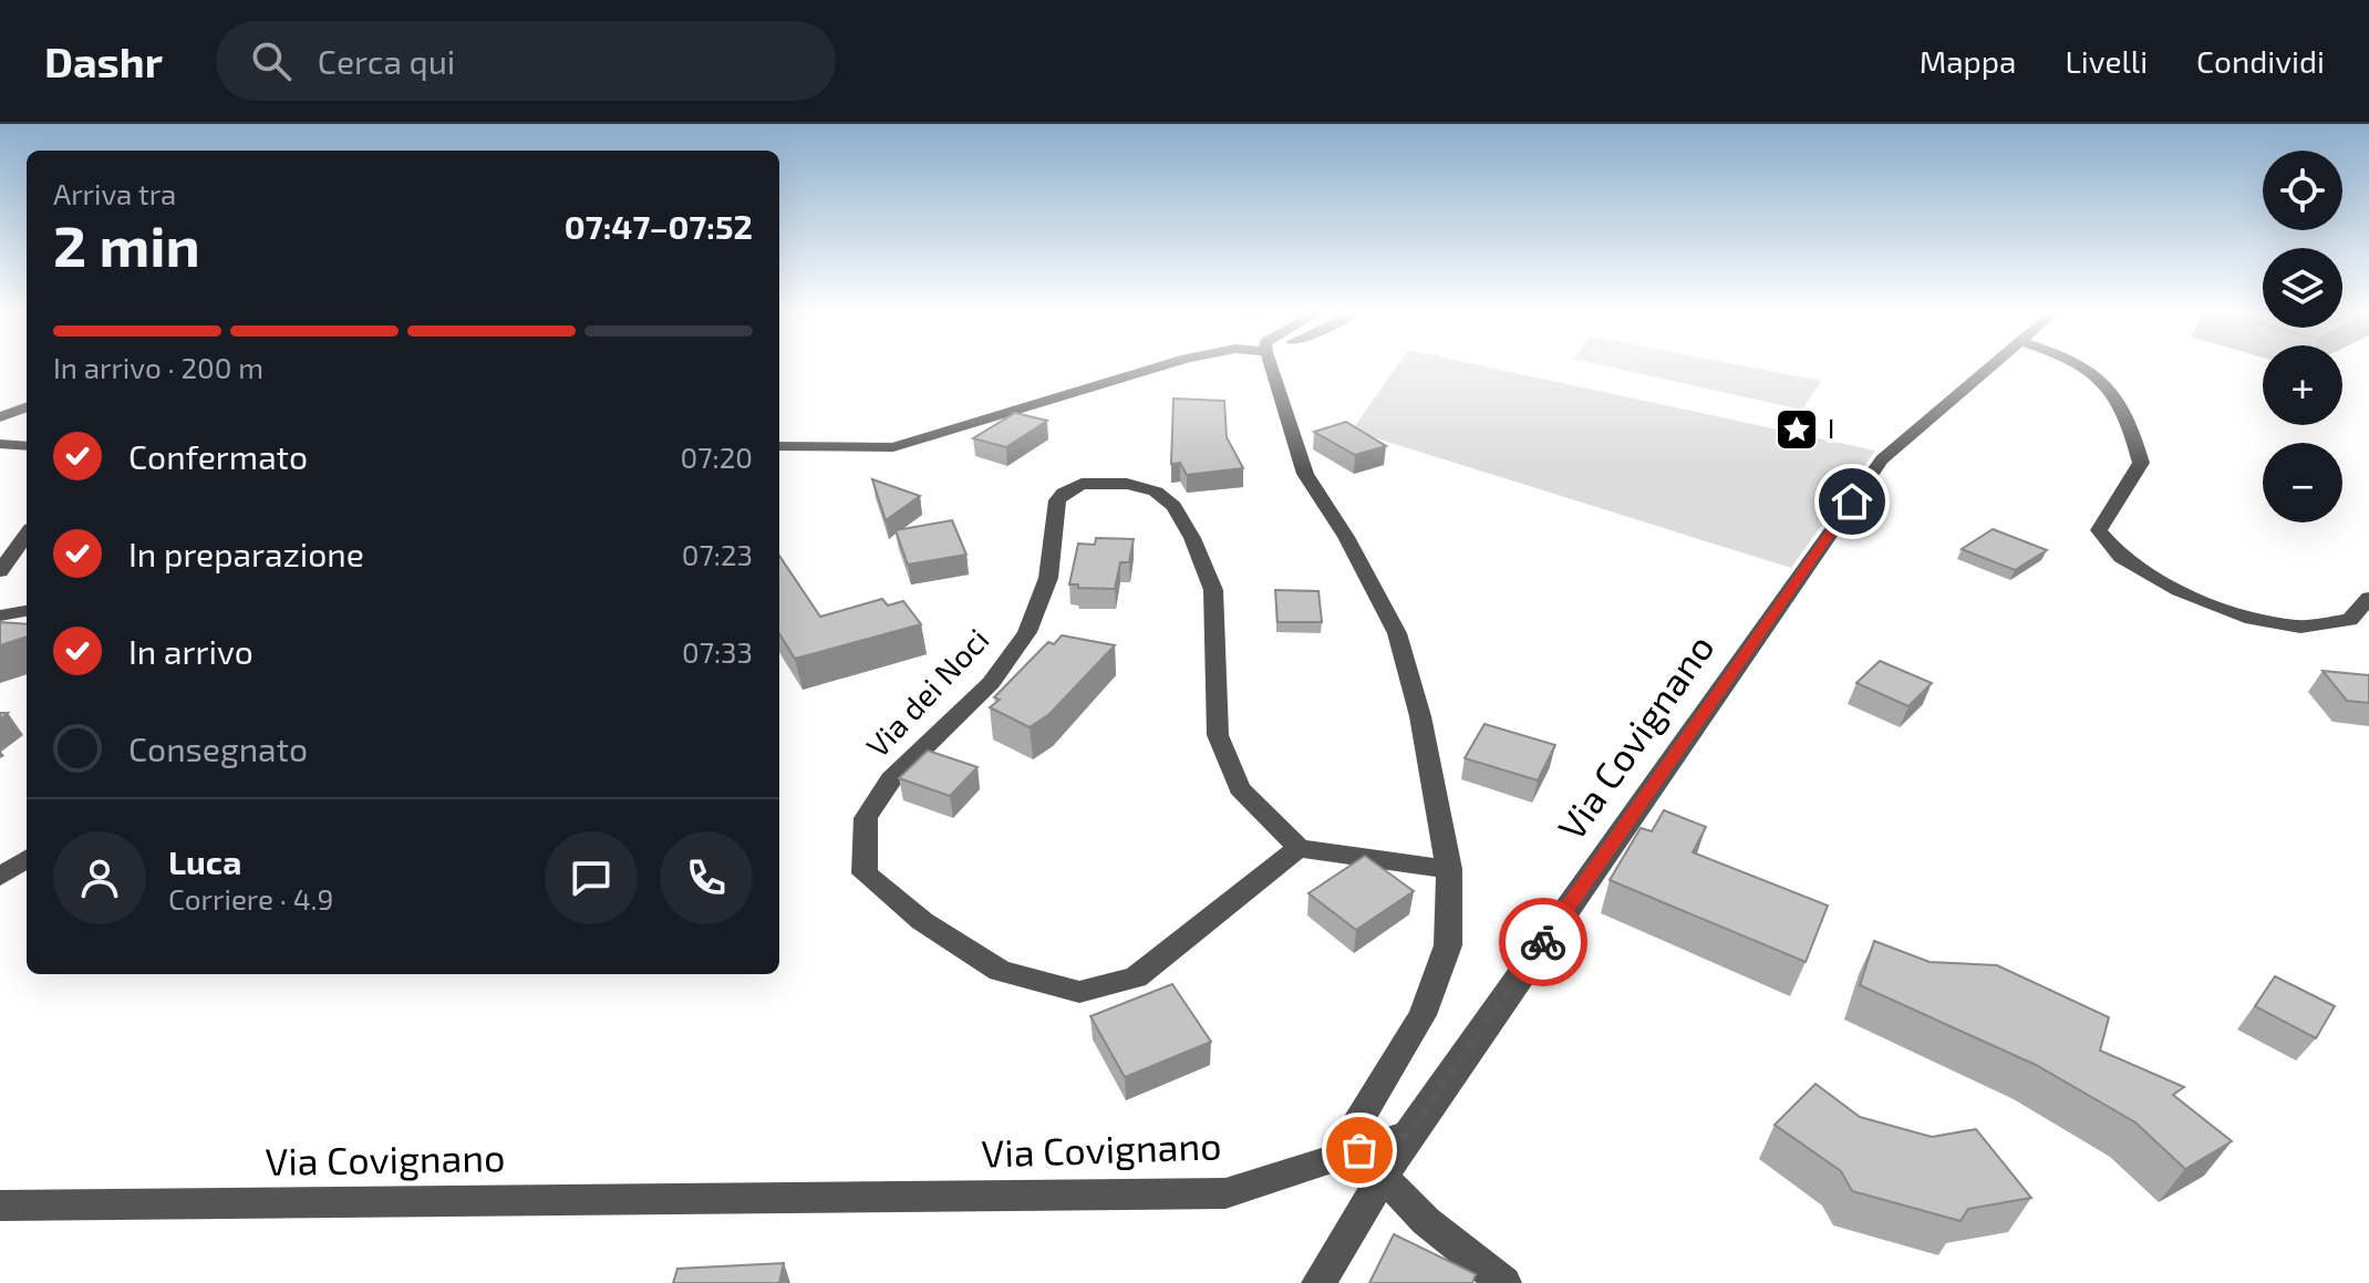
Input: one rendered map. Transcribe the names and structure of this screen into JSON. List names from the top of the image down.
{
  "streets": {
    "street": ["Via dei Noci", "Via Covignano"]
  },
  "places": {
    "place": ["I"]
  },
  "page": {
    "header": "Dashr",
    "search": "Cerca qui",
    "nav": ["Mappa", "Livelli", "Condividi"],
    "map_buttons": ["+", "−"],
    "heading": ["2 min", "Arriva tra", "07:47–07:52"],
    "panel": ["Luca", "Corriere · 4.9"],
    "bar": "In arrivo · 200 m",
    "list": [
      ["Confermato", "07:20"],
      ["In preparazione", "07:23"],
      ["In arrivo", "07:33"],
      "Consegnato"
    ]
  }
}
